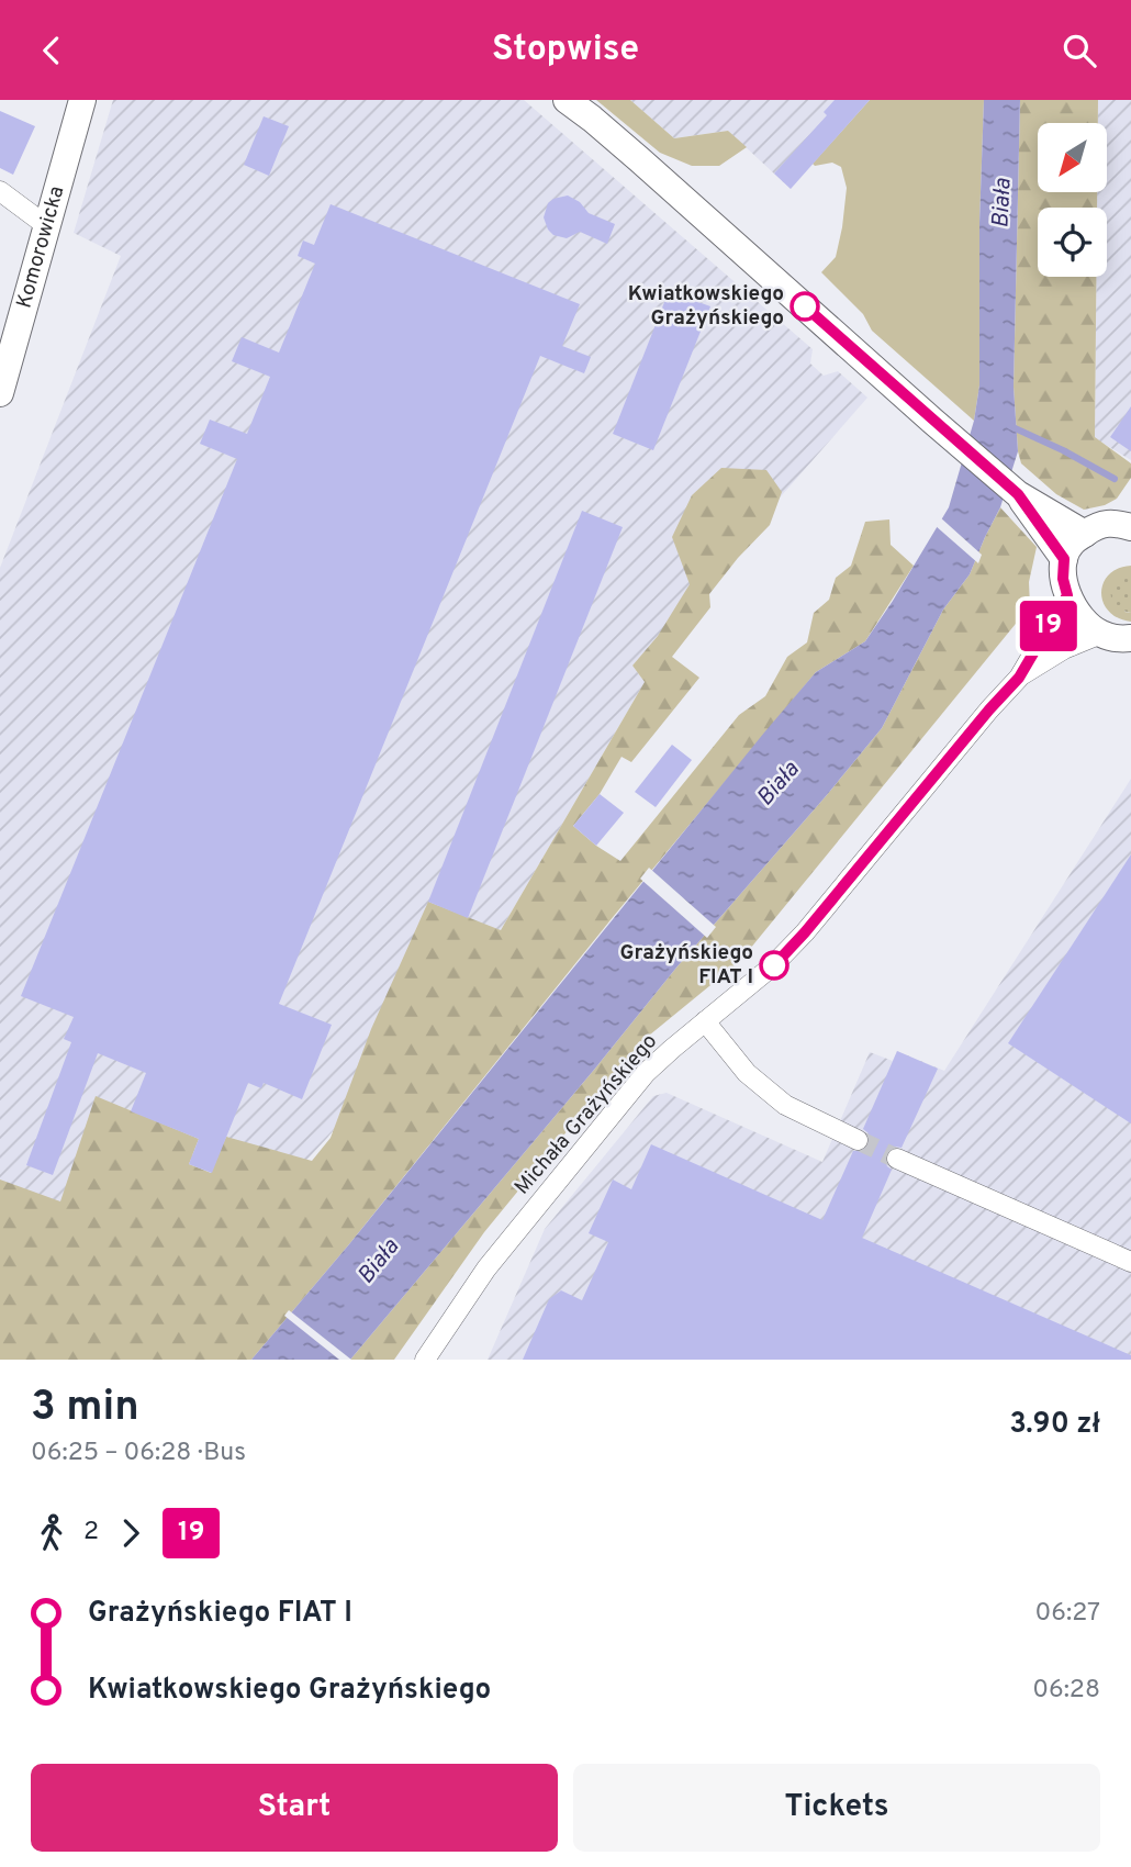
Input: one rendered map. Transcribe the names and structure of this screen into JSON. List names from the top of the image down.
{
  "streets": {
    "street": ["Komorowicka", "Michała Grażyńskiego"]
  },
  "water": ["Biała"],
  "places": ["Kwiatkowskiego Grażyńskiego", "Grażyńskiego FIAT I"],
  "lines": ["bus line 19"],
  "north": "bottom left",
  "page": {
    "header": "Stopwise",
    "on_map": "19",
    "heading": ["3 min", "06:25 – 06:28 · Bus", "3.90 zł"],
    "legs": ["2", "19"],
    "list": [
      {
        "name": "Grażyńskiego FIAT I",
        "value": "06:27"
      },
      {
        "name": "Kwiatkowskiego Grażyńskiego",
        "value": "06:28"
      }
    ],
    "buttons": ["Start", "Tickets"]
  }
}
